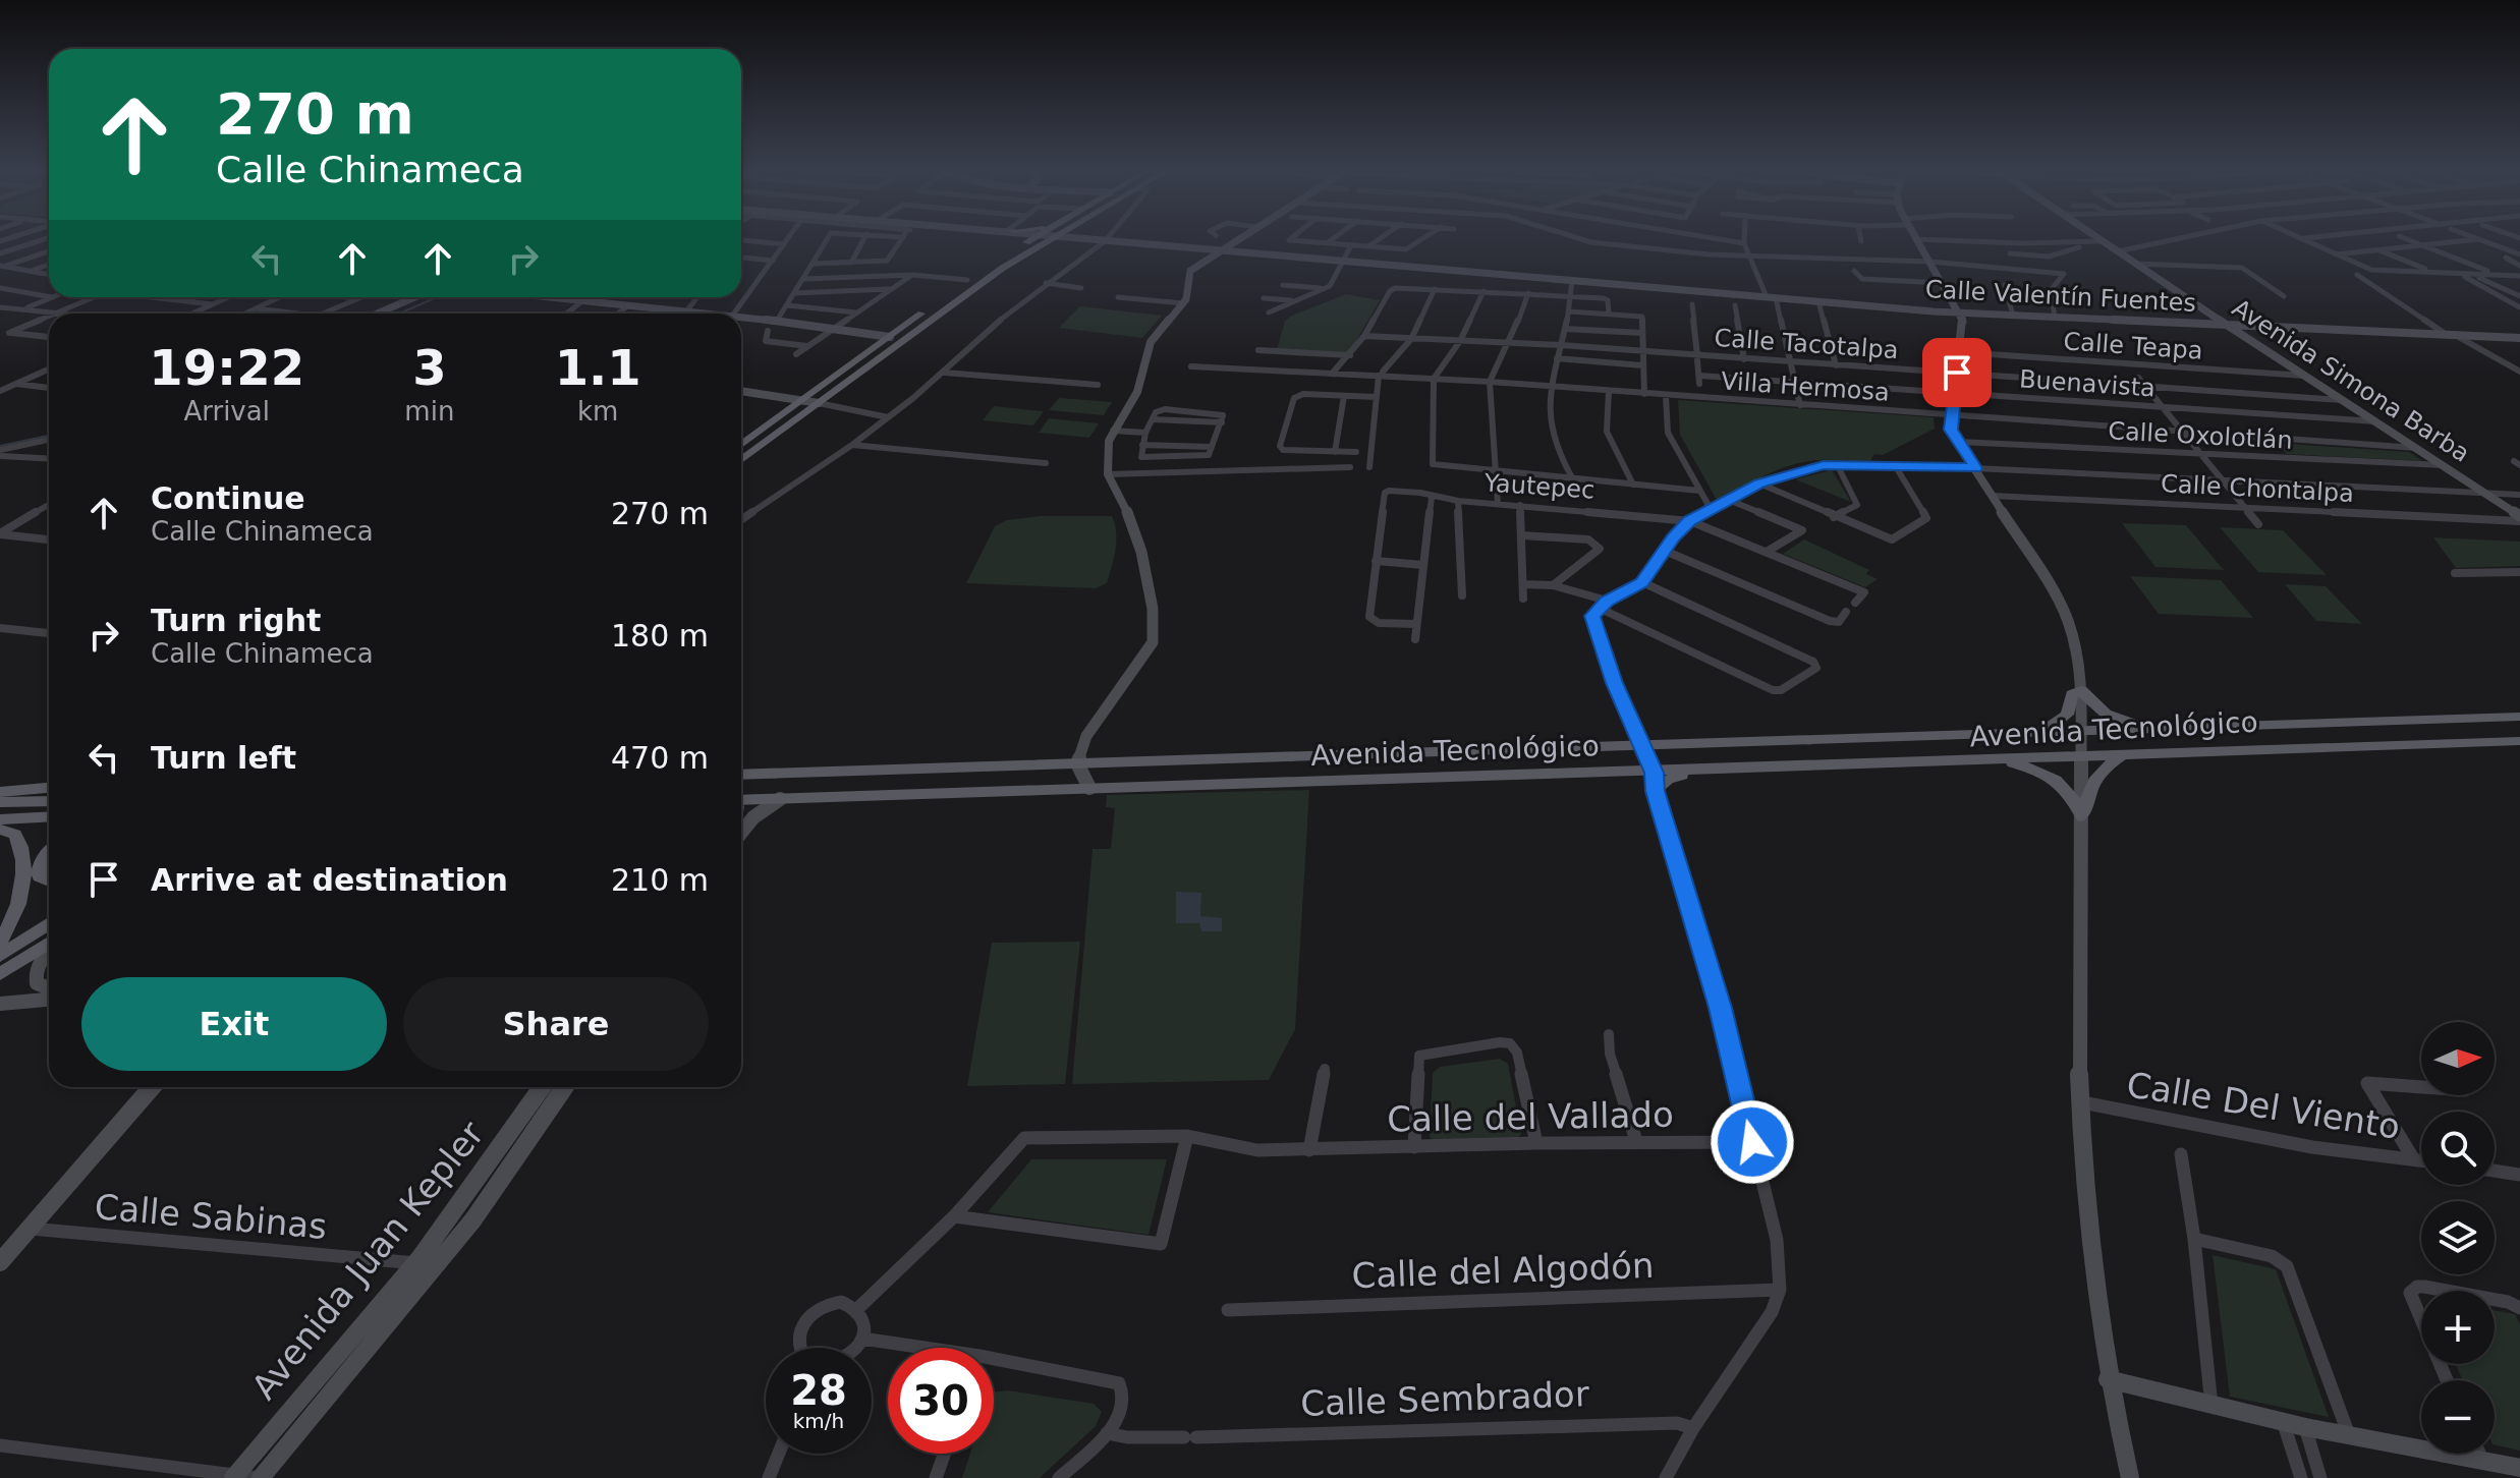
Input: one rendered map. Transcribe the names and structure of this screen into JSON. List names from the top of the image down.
{
  "streets": {
    "main road": ["Avenida Tecnológico"],
    "street": [
      "Calle Valentín Fuentes",
      "Calle Tacotalpa",
      "Calle Teapa",
      "Avenida Simona Barba",
      "Buenavista",
      "Villa Hermosa",
      "Calle Oxolotlán",
      "Yautepec",
      "Calle Chontalpa",
      "Calle Del Viento",
      "Calle del Vallado",
      "Calle Sabinas",
      "Avenida Juan Kepler",
      "Calle del Algodón",
      "Calle Sembrador"
    ]
  },
  "crossings": [
    ["Calle Valentín Fuentes", "Avenida Simona Barba"],
    ["Calle Tacotalpa", "Avenida Simona Barba"],
    ["Calle Teapa", "Avenida Simona Barba"],
    ["Avenida Simona Barba", "Buenavista"],
    ["Avenida Simona Barba", "Villa Hermosa"],
    ["Avenida Simona Barba", "Calle Oxolotlán"],
    ["Avenida Simona Barba", "Calle Chontalpa"],
    ["Calle Sabinas", "Avenida Juan Kepler"]
  ],
  "north": "right",
  "page": {
    "turn": ["270 m", "Calle Chinameca"],
    "eta": [
      "19:22",
      "Arrival",
      "3",
      "min",
      "1.1",
      "km"
    ],
    "list": [
      {
        "name": "Continue",
        "note": "Calle Chinameca",
        "value": "270 m"
      },
      {
        "name": "Turn right",
        "note": "Calle Chinameca",
        "value": "180 m"
      },
      {
        "name": "Turn left",
        "value": "470 m"
      },
      {
        "name": "Arrive at destination",
        "value": "210 m"
      }
    ],
    "buttons": ["Exit", "Share"],
    "map_buttons": ["+", "−"],
    "speed": "28 km/h",
    "limit": "30"
  }
}
